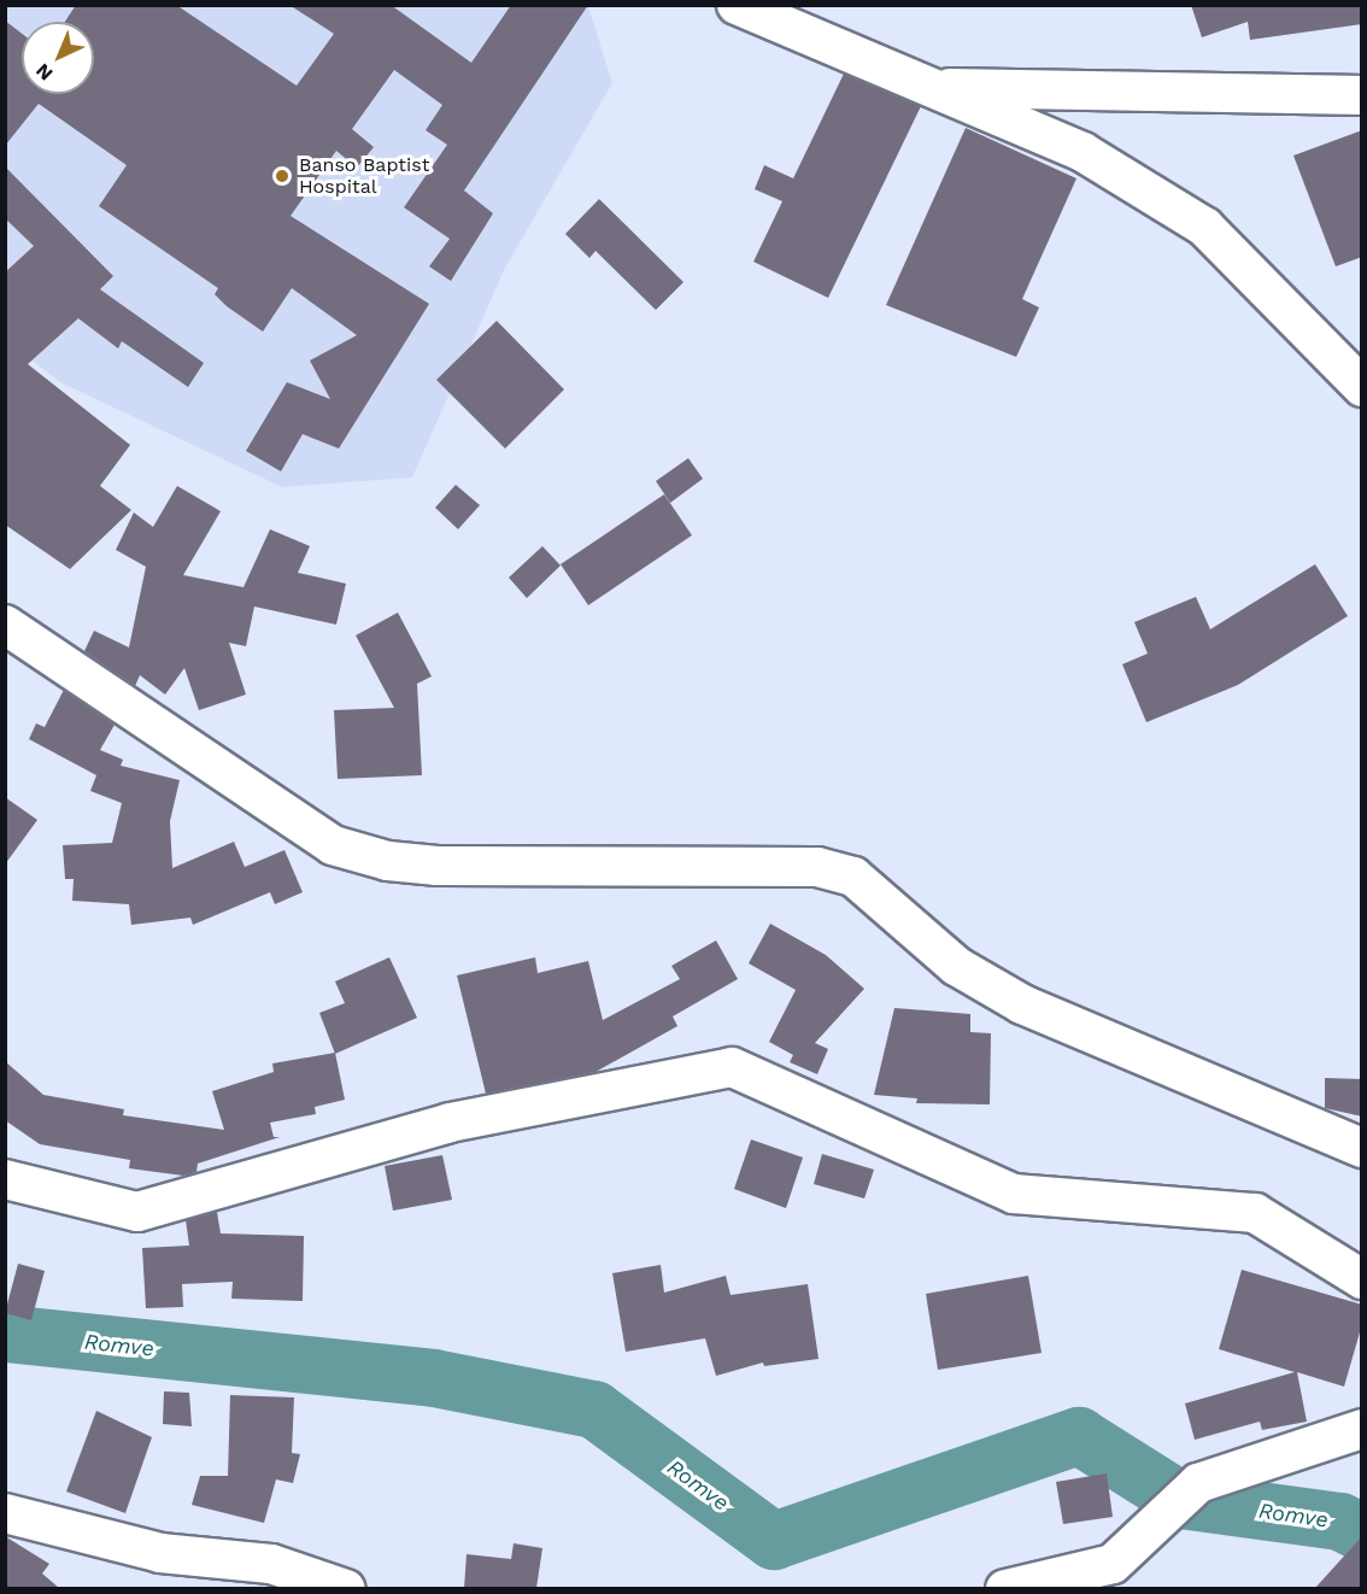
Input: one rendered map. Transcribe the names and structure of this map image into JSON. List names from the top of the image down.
{
  "water": ["Romve"],
  "places": ["Banso Baptist Hospital"],
  "north": "bottom left"
}
